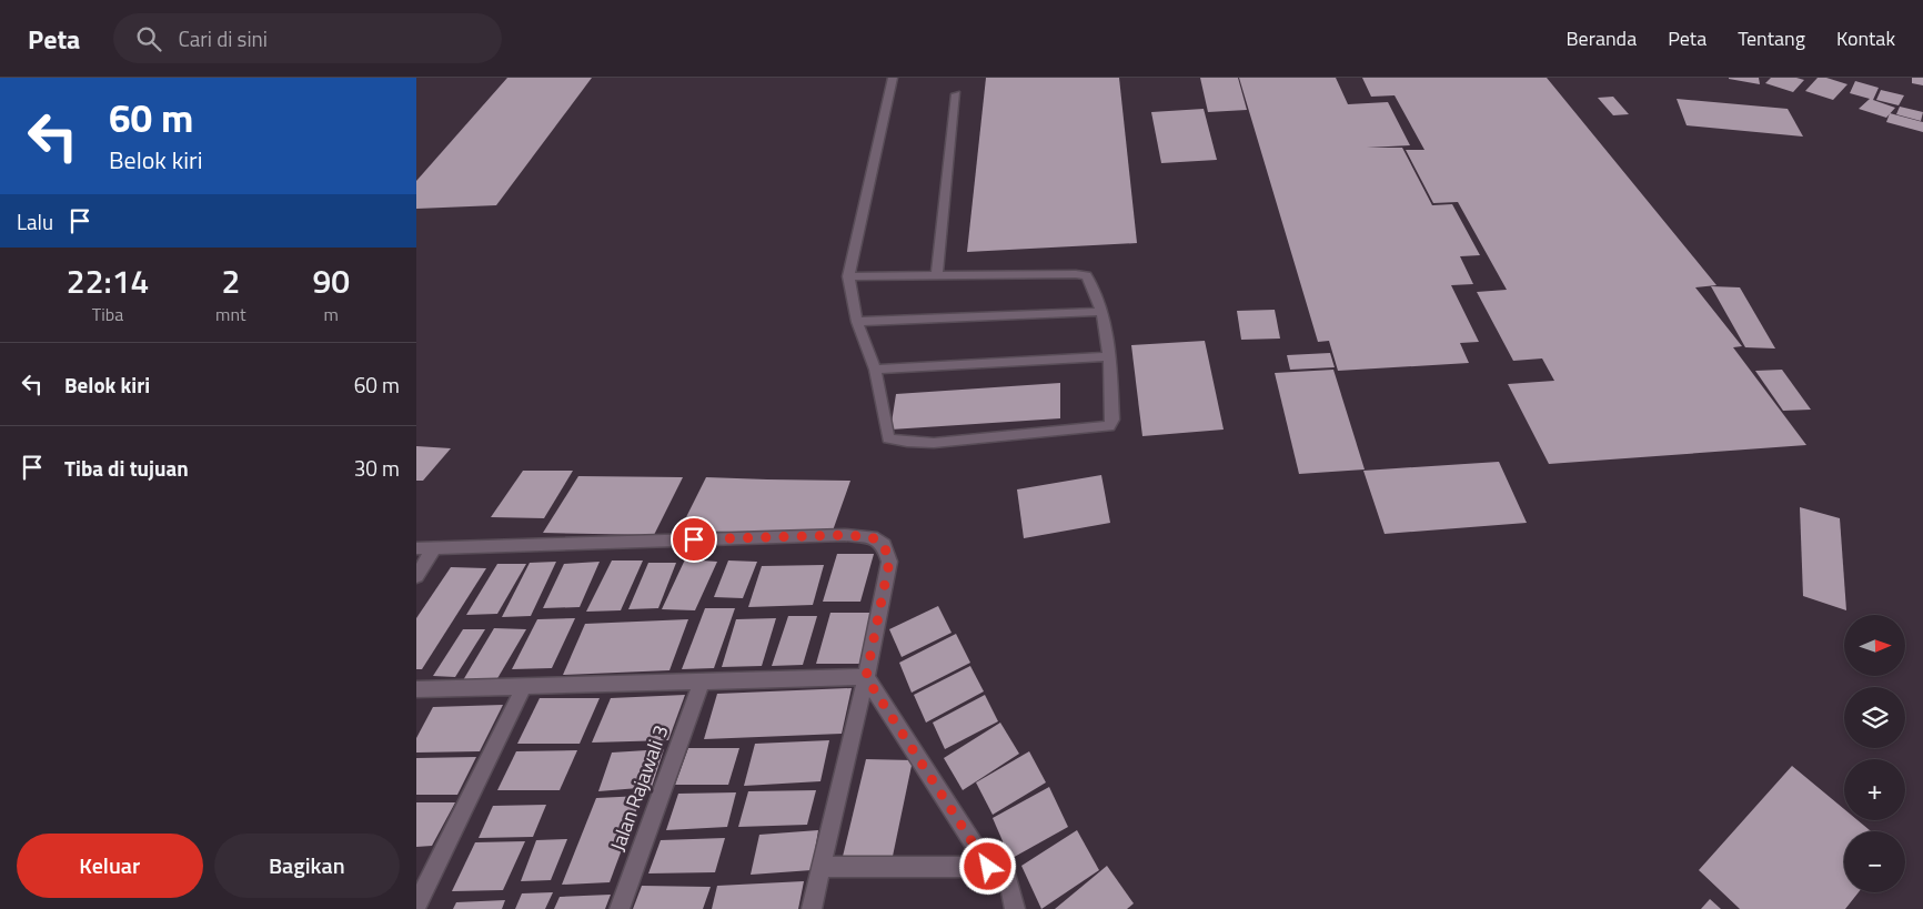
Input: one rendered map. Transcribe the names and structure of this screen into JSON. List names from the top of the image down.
{
  "streets": {
    "street": ["Jalan Rajawali 3"]
  },
  "north": "right",
  "page": {
    "header": "Peta",
    "search": "Cari di sini",
    "nav": [
      "Beranda",
      "Peta",
      "Tentang",
      "Kontak"
    ],
    "turn": ["60 m", "Belok kiri"],
    "then": "Lalu",
    "eta": [
      "22:14",
      "Tiba",
      "2",
      "mnt",
      "90",
      "m"
    ],
    "list": [
      {
        "name": "Belok kiri",
        "value": "60 m"
      },
      {
        "name": "Tiba di tujuan",
        "value": "30 m"
      }
    ],
    "map_buttons": ["+", "−"],
    "buttons": ["Keluar", "Bagikan"]
  }
}
